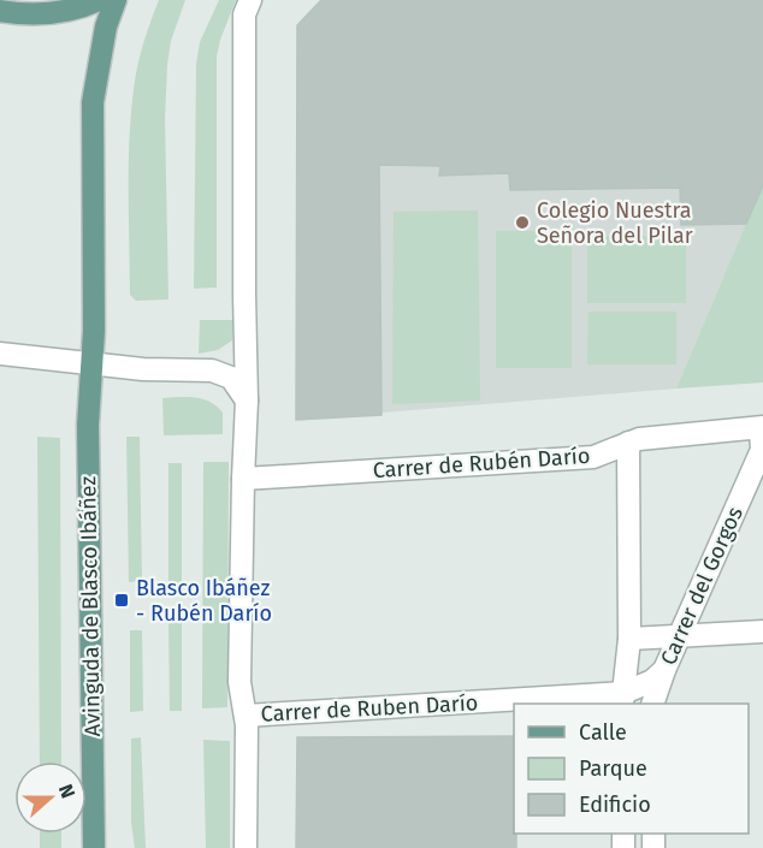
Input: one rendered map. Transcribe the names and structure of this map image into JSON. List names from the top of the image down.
{
  "streets": {
    "main road": ["Avinguda de Blasco Ibáñez"],
    "street": ["Carrer de Rubén Darío", "Carrer del Gorgos", "Carrer de Ruben Darío"]
  },
  "crossings": [
    ["Carrer de Rubén Darío", "Carrer del Gorgos"],
    ["Carrer del Gorgos", "Carrer de Ruben Darío"]
  ],
  "places": {
    "other": ["Colegio Nuestra Señora del Pilar"],
    "transit": ["Blasco Ibáñez - Rubén Darío"]
  },
  "legend": ["Calle", "Parque", "Edificio"],
  "north": "right"
}
